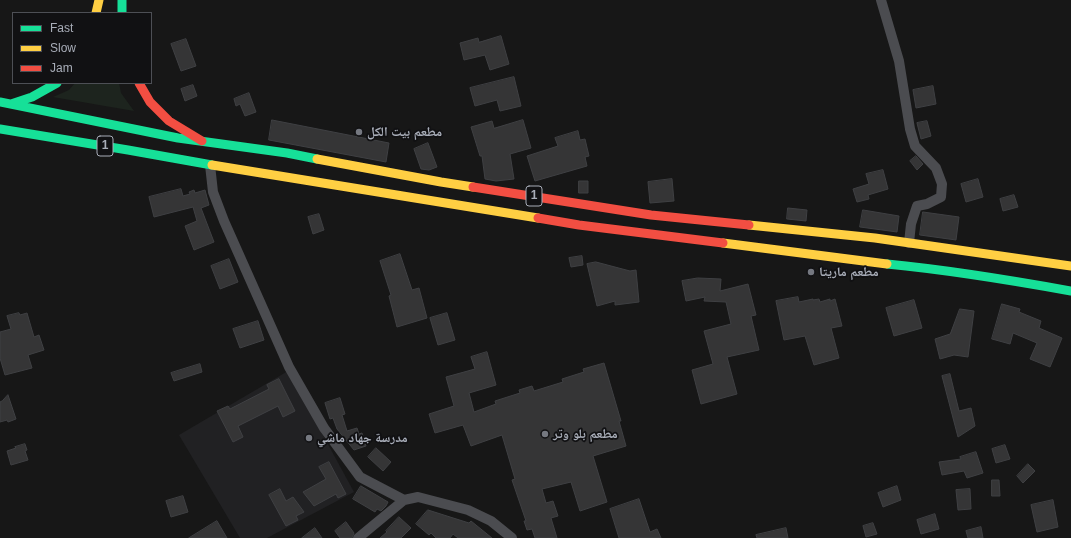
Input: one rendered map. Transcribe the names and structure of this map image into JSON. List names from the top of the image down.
{
  "streets": {
    "main road": ["1"]
  },
  "places": [
    "مطعم بيت الكل",
    "مطعم ماريتا",
    "مطعم بلو وتر",
    "مدرسة جهاد ماشي"
  ],
  "legend": ["Fast", "Slow", "Jam"]
}
